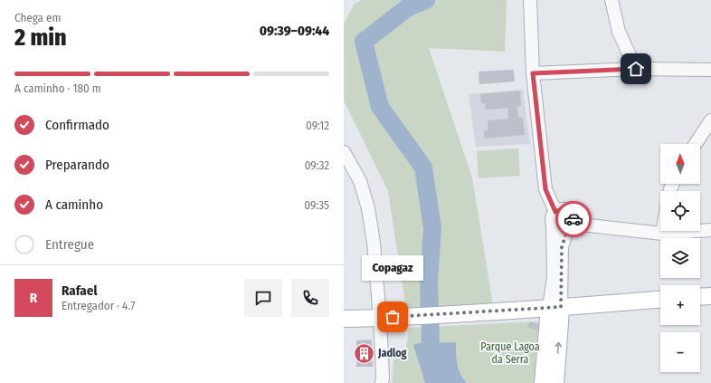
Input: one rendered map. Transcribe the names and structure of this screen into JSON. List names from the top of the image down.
{
  "parks": ["Parque Lagoa da Serra"],
  "places": {
    "other": ["Copagaz"],
    "building": ["Jadlog"]
  },
  "north": "top",
  "page": {
    "heading": ["2 min", "Chega em", "09:39–09:44"],
    "panel": ["Rafael", "Entregador · 4.7"],
    "bar": "A caminho · 180 m",
    "list": [
      ["Confirmado", "09:12"],
      ["Preparando", "09:32"],
      ["A caminho", "09:35"],
      "Entregue"
    ],
    "map_buttons": ["+", "−"],
    "bubble": "Copagaz",
    "round": "R"
  }
}
